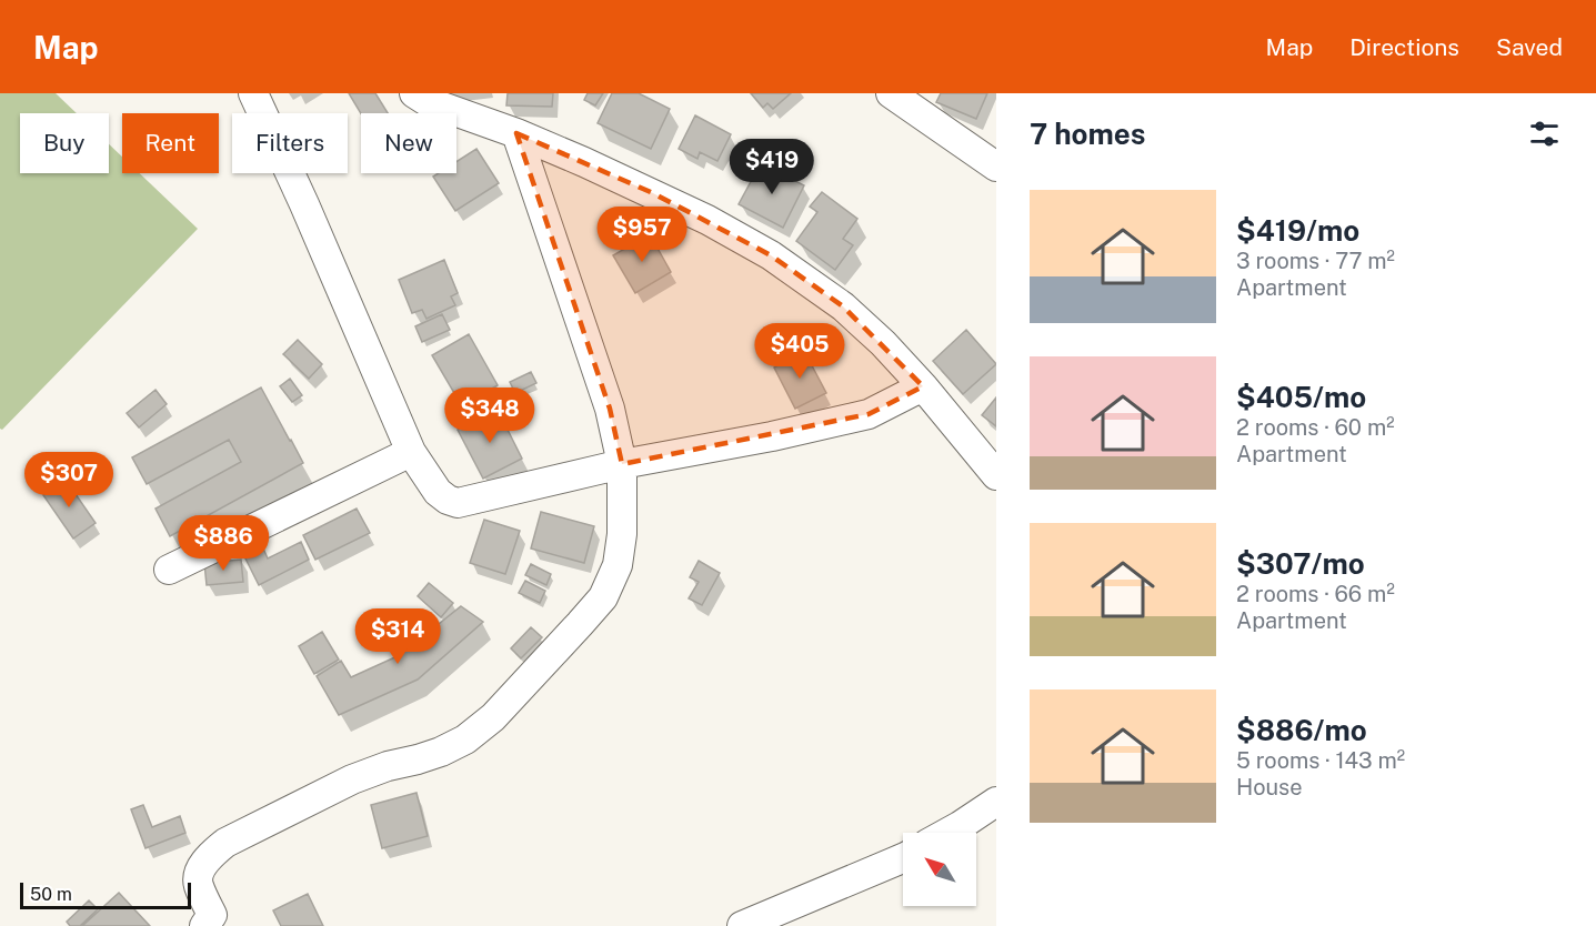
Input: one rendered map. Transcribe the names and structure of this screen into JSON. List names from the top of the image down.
{
  "scale_bar": "50 m",
  "north": "top left",
  "page": {
    "header": "Map",
    "nav": ["Map", "Directions", "Saved"],
    "heading": "7 homes",
    "chip": [
      "Buy",
      "Rent",
      "Filters",
      "New"
    ],
    "price": [
      "$419",
      "$957",
      "$405",
      "$348",
      "$307",
      "$886",
      "$314"
    ],
    "list": [
      {
        "name": "$419/mo",
        "note": "3 rooms · 77 m² · Apartment"
      },
      {
        "name": "$405/mo",
        "note": "2 rooms · 60 m² · Apartment"
      },
      {
        "name": "$307/mo",
        "note": "2 rooms · 66 m² · Apartment"
      },
      {
        "name": "$886/mo",
        "note": "5 rooms · 143 m² · House"
      }
    ],
    "scale": "50 m"
  }
}
